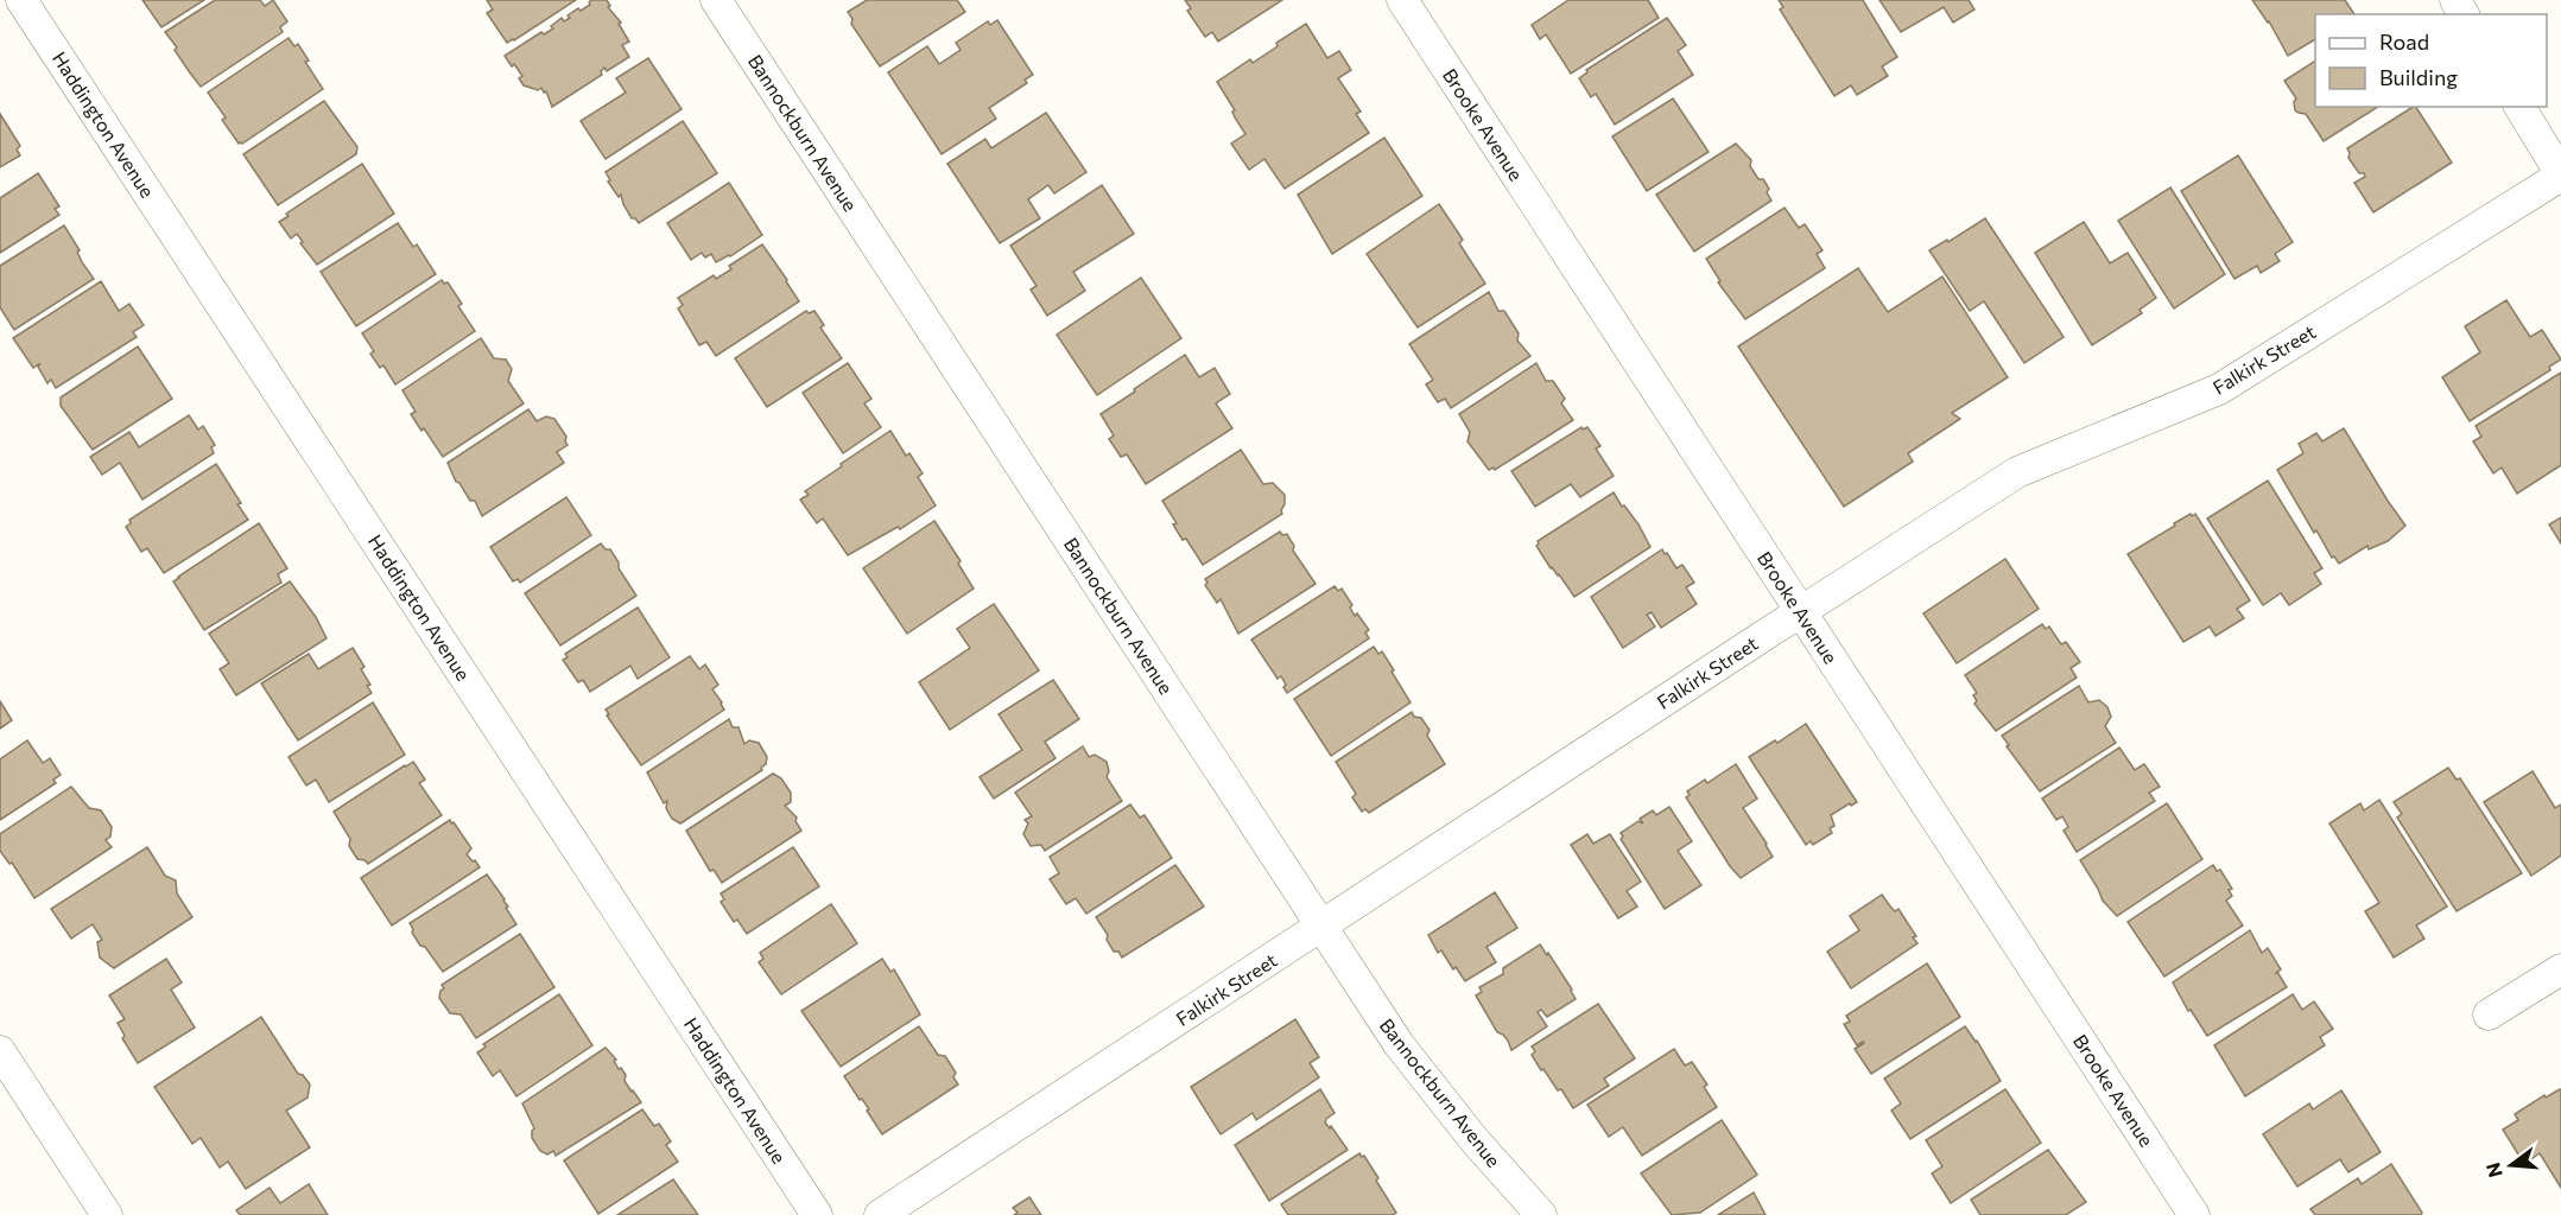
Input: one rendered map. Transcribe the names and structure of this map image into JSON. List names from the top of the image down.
{
  "streets": {
    "street": [
      "Haddington Avenue",
      "Brooke Avenue",
      "Bannockburn Avenue",
      "Falkirk Street"
    ]
  },
  "crossings": [
    ["Brooke Avenue", "Falkirk Street"],
    ["Bannockburn Avenue", "Falkirk Street"]
  ],
  "legend": ["Road", "Building"],
  "north": "left"
}
